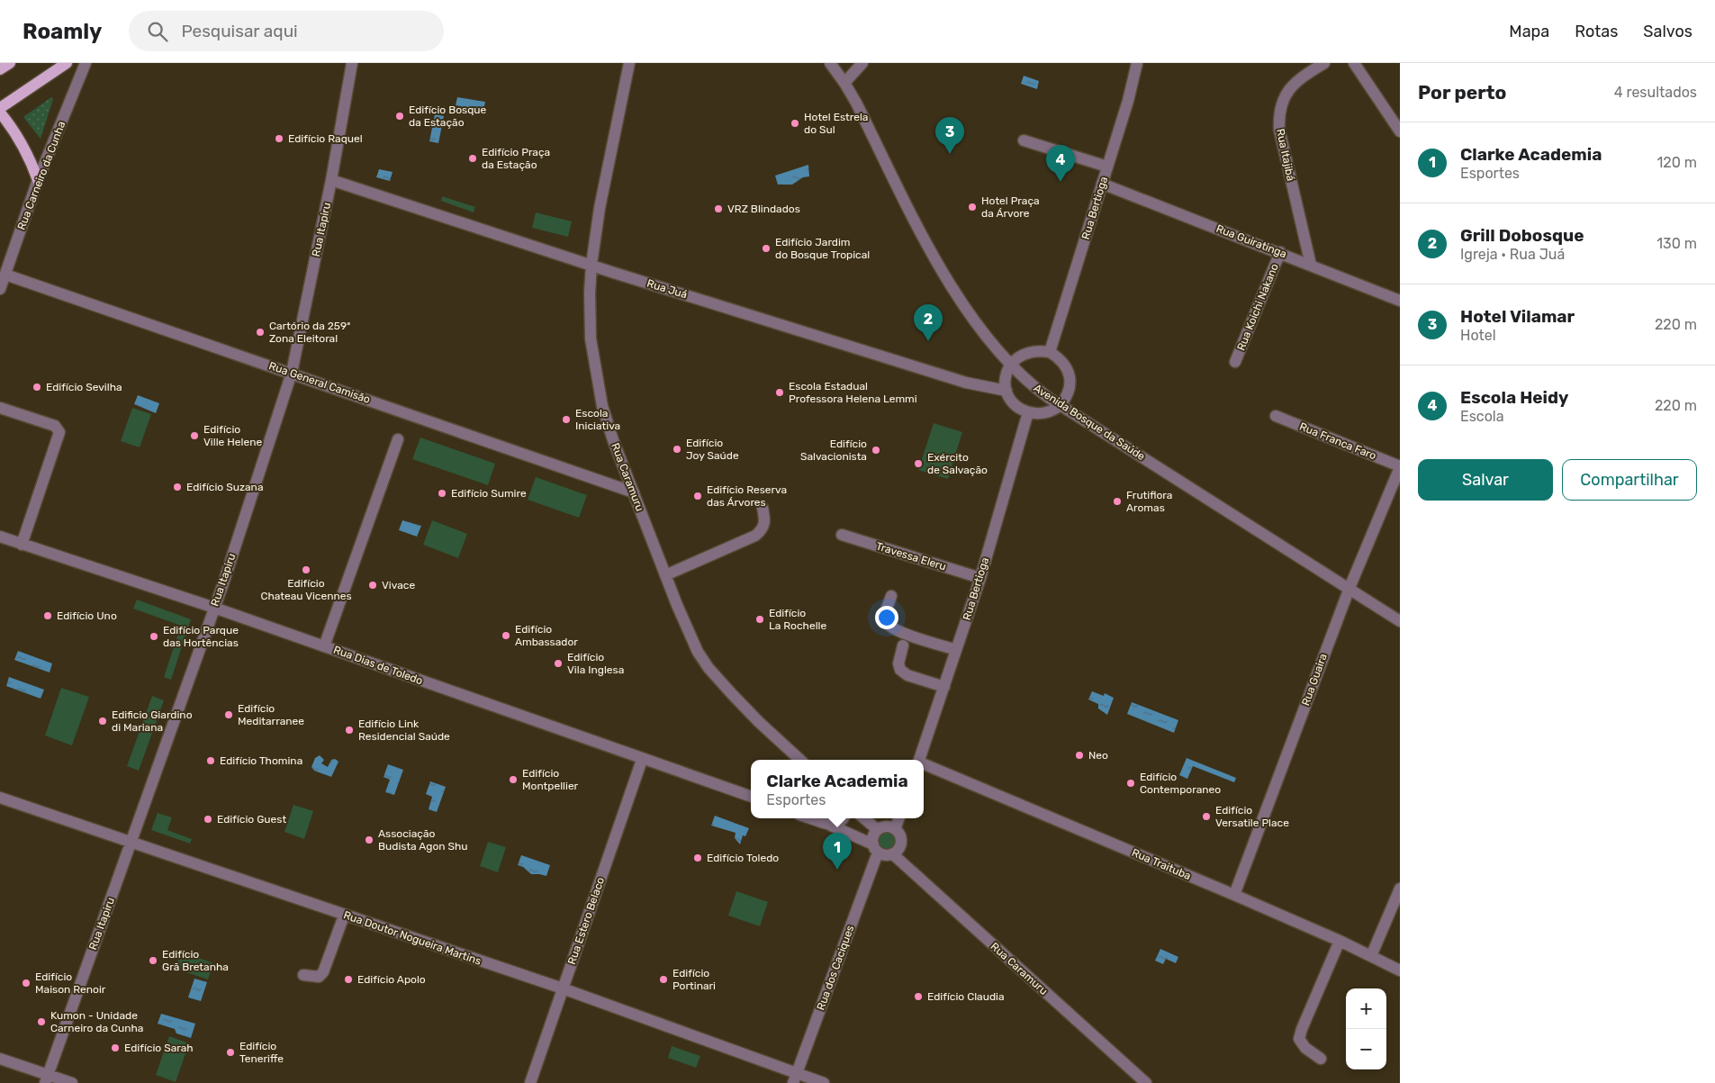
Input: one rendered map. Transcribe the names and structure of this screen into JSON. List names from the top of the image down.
{
  "streets": {
    "street": [
      "Rua Itajibá",
      "Rua Carneiro da Cunha",
      "Rua Bertioga",
      "Rua Itapiru",
      "Rua Guiratinga",
      "Rua Juá",
      "Rua Koichi Nakano",
      "Rua General Camisão",
      "Avenida Bosque da Saúde",
      "Rua Franca Faro",
      "Rua Caramuru",
      "Travessa Eleru",
      "Rua Dias de Toledo",
      "Rua Guaira",
      "Rua Traituba",
      "Rua Estero Belaco",
      "Rua Doutor Nogueira Martins",
      "Rua dos Caciques"
    ]
  },
  "crossings": [
    ["Rua Itajibá", "Rua Guiratinga"],
    ["Rua Carneiro da Cunha", "Rua General Camisão"],
    ["Rua Bertioga", "Rua Guiratinga"],
    ["Rua Bertioga", "Travessa Eleru"],
    ["Rua Itapiru", "Rua Juá"],
    ["Rua Itapiru", "Rua General Camisão"],
    ["Rua Itapiru", "Rua Dias de Toledo"],
    ["Rua Itapiru", "Rua Doutor Nogueira Martins"],
    ["Rua Guiratinga", "Rua Koichi Nakano"],
    ["Rua Juá", "Rua Caramuru"],
    ["Rua General Camisão", "Rua Caramuru"],
    ["Avenida Bosque da Saúde", "Rua Guaira"],
    ["Rua Franca Faro", "Rua Guaira"],
    ["Rua Caramuru", "Rua dos Caciques"],
    ["Rua Dias de Toledo", "Rua Estero Belaco"],
    ["Rua Guaira", "Rua Traituba"],
    ["Rua Estero Belaco", "Rua Doutor Nogueira Martins"],
    ["Rua Doutor Nogueira Martins", "Rua dos Caciques"]
  ],
  "places": [
    "Edifício Bosque da Estação",
    "Hotel Estrela do Sul",
    "Edifício Raquel",
    "Edifício Praça da Estação",
    "Hotel Praça da Árvore",
    "VRZ Blindados",
    "Edifício Jardim do Bosque Tropical",
    "Cartório da 259ª Zona Eleitoral",
    "Edifício Sevilha",
    "Escola Estadual Professora Helena Lemmi",
    "Escola Iniciativa",
    "Edifício Ville Helene",
    "Edifício Joy Saúde",
    "Edifício Salvacionista",
    "Exército de Salvação",
    "Edifício Suzana",
    "Edifício Sumire",
    "Edifício Reserva das Árvores",
    "Frutiflora Aromas",
    "Edifício Chateau Vicennes",
    "Vivace",
    "Edifício Uno",
    "Edifício La Rochelle",
    "Edifício Ambassador",
    "Edifício Parque das Hortências",
    "Edifício Vila Inglesa",
    "Edifício Meditarranee",
    "Edificio Giardino di Mariana",
    "Edifício Link Residencial Saúde",
    "Neo",
    "Edifício Thomina",
    "Edifício Montpellier",
    "Edifício Contemporaneo",
    "Edifício Versatile Place",
    "Edifício Guest",
    "Associação Budista Agon Shu",
    "Edifício Toledo",
    "Edifício Grã Bretanha",
    "Edifício Apolo",
    "Edifício Portinari",
    "Edifício Maison Renoir",
    "Edifício Claudia",
    "Kumon - Unidade Carneiro da Cunha",
    "Edifício Sarah",
    "Edifício Teneriffe"
  ],
  "page": {
    "header": "Roamly",
    "search": "Pesquisar aqui",
    "nav": ["Mapa", "Rotas", "Salvos"],
    "heading": ["Por perto", "4 resultados"],
    "pins": [
      "3",
      "4",
      "2",
      "1"
    ],
    "list": [
      {
        "mark": "1",
        "name": "Clarke Academia",
        "note": "Esportes",
        "value": "120 m"
      },
      {
        "mark": "2",
        "name": "Grill Dobosque",
        "note": "Igreja · Rua Juá",
        "value": "130 m"
      },
      {
        "mark": "3",
        "name": "Hotel Vilamar",
        "note": "Hotel",
        "value": "220 m"
      },
      {
        "mark": "4",
        "name": "Escola Heidy",
        "note": "Escola",
        "value": "220 m"
      }
    ],
    "buttons": ["Salvar", "Compartilhar"],
    "popup": ["Clarke Academia", "Esportes"],
    "map_buttons": ["+", "−"]
  }
}
